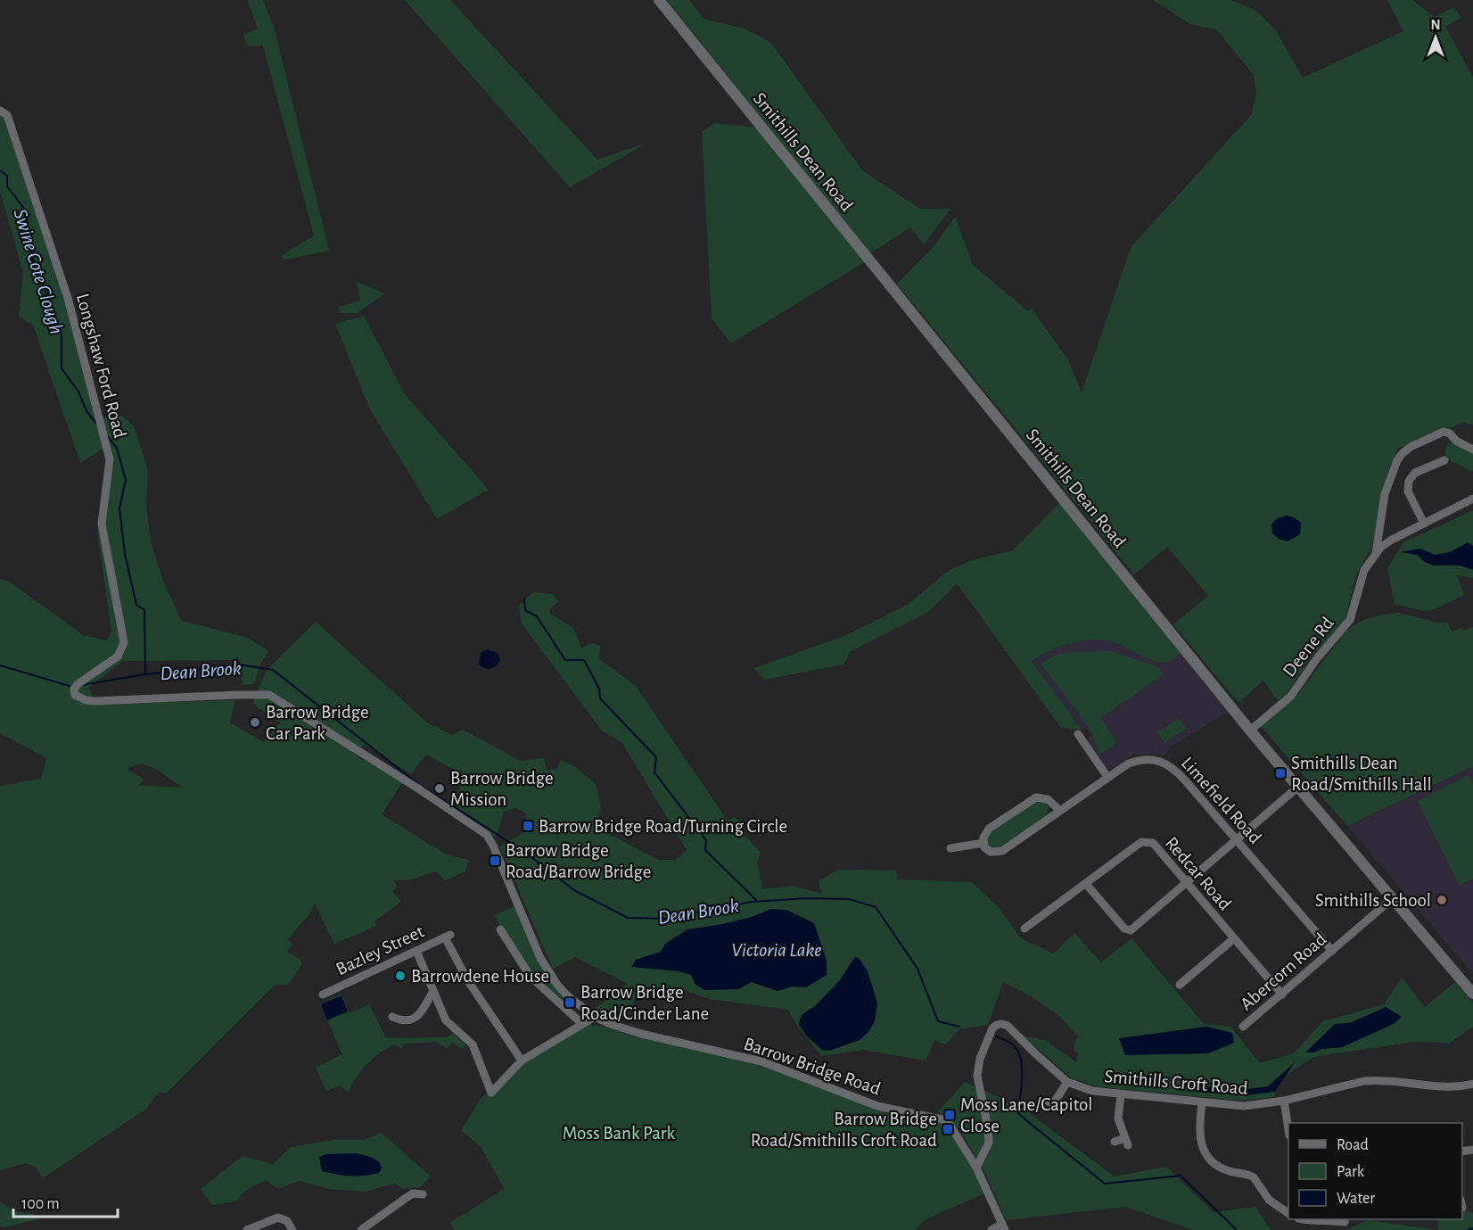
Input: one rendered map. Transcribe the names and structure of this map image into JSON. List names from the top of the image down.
{
  "streets": {
    "street": [
      "Smithills Dean Road",
      "Longshaw Ford Road",
      "Deene Rd",
      "Limefield Road",
      "Redcar Road",
      "Bazley Street",
      "Abercorn Road",
      "Barrow Bridge Road",
      "Smithills Croft Road"
    ]
  },
  "crossings": [
    ["Smithills Dean Road", "Deene Rd"],
    ["Smithills Dean Road", "Abercorn Road"],
    ["Longshaw Ford Road", "Barrow Bridge Road"],
    ["Limefield Road", "Abercorn Road"],
    ["Redcar Road", "Abercorn Road"],
    ["Barrow Bridge Road", "Smithills Croft Road"]
  ],
  "water": ["Swine Cote Clough", "Dean Brook", "Victoria Lake"],
  "parks": ["Moss Bank Park"],
  "places": {
    "other": [
      "Barrow Bridge Car Park",
      "Barrow Bridge Mission",
      "Smithills School",
      "Barrowdene House"
    ],
    "transit": [
      "Smithills Dean Road/Smithills Hall",
      "Barrow Bridge Road/Turning Circle",
      "Barrow Bridge Road/Barrow Bridge",
      "Barrow Bridge Road/Cinder Lane",
      "Moss Lane/Capitol Close",
      "Barrow Bridge Road/Smithills Croft Road"
    ]
  },
  "legend": ["Road", "Park", "Water"],
  "scale_bar": "100 m",
  "north": "top"
}
